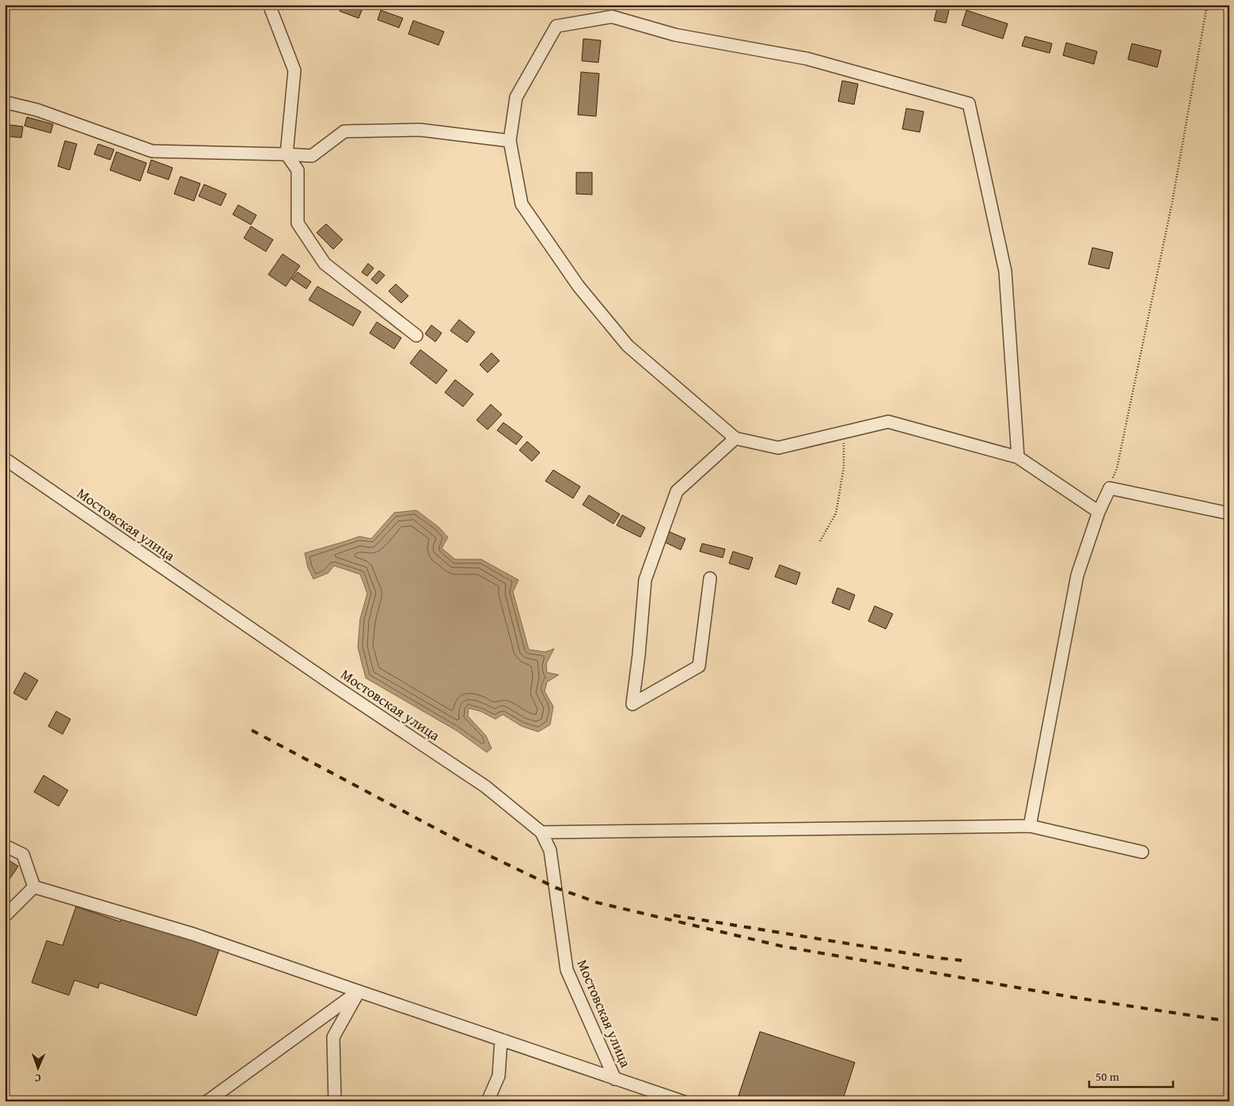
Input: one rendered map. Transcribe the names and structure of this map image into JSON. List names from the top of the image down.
{
  "streets": {
    "street": ["Мостовская улица"]
  },
  "scale_bar": "50 m",
  "north": "bottom"
}
